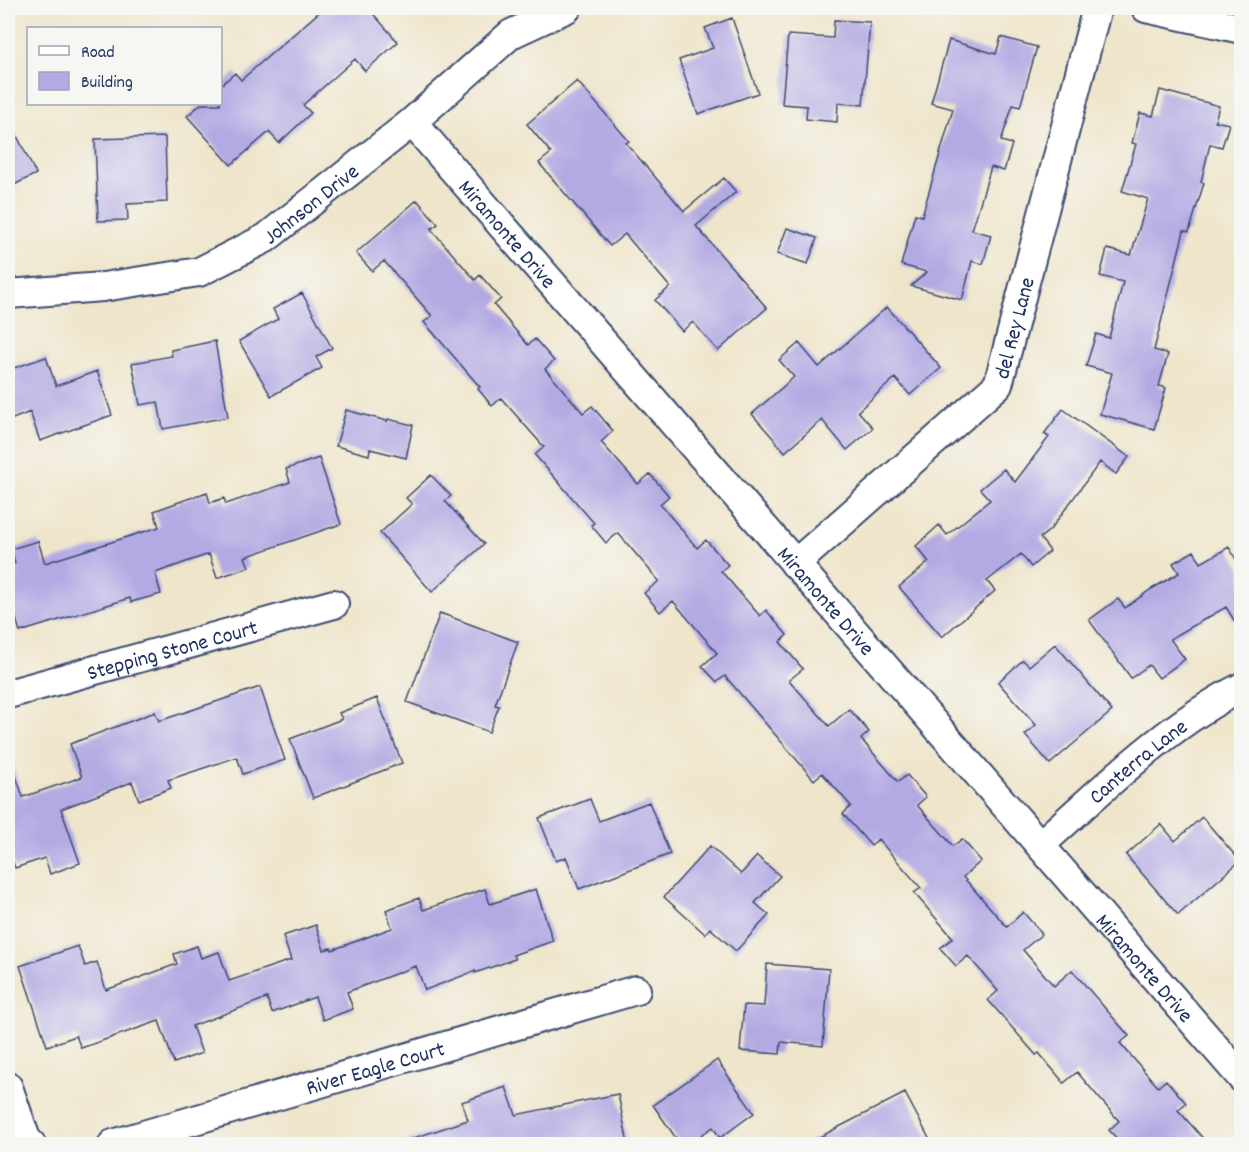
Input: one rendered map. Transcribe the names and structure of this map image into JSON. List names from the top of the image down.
{
  "streets": {
    "street": [
      "Johnson Drive",
      "Miramonte Drive",
      "del Rey Lane",
      "Stepping Stone Court",
      "Canterra Lane",
      "River Eagle Court"
    ]
  },
  "crossings": [
    ["Johnson Drive", "Miramonte Drive"],
    ["Miramonte Drive", "del Rey Lane"],
    ["Miramonte Drive", "Canterra Lane"]
  ],
  "legend": ["Road", "Building"]
}
